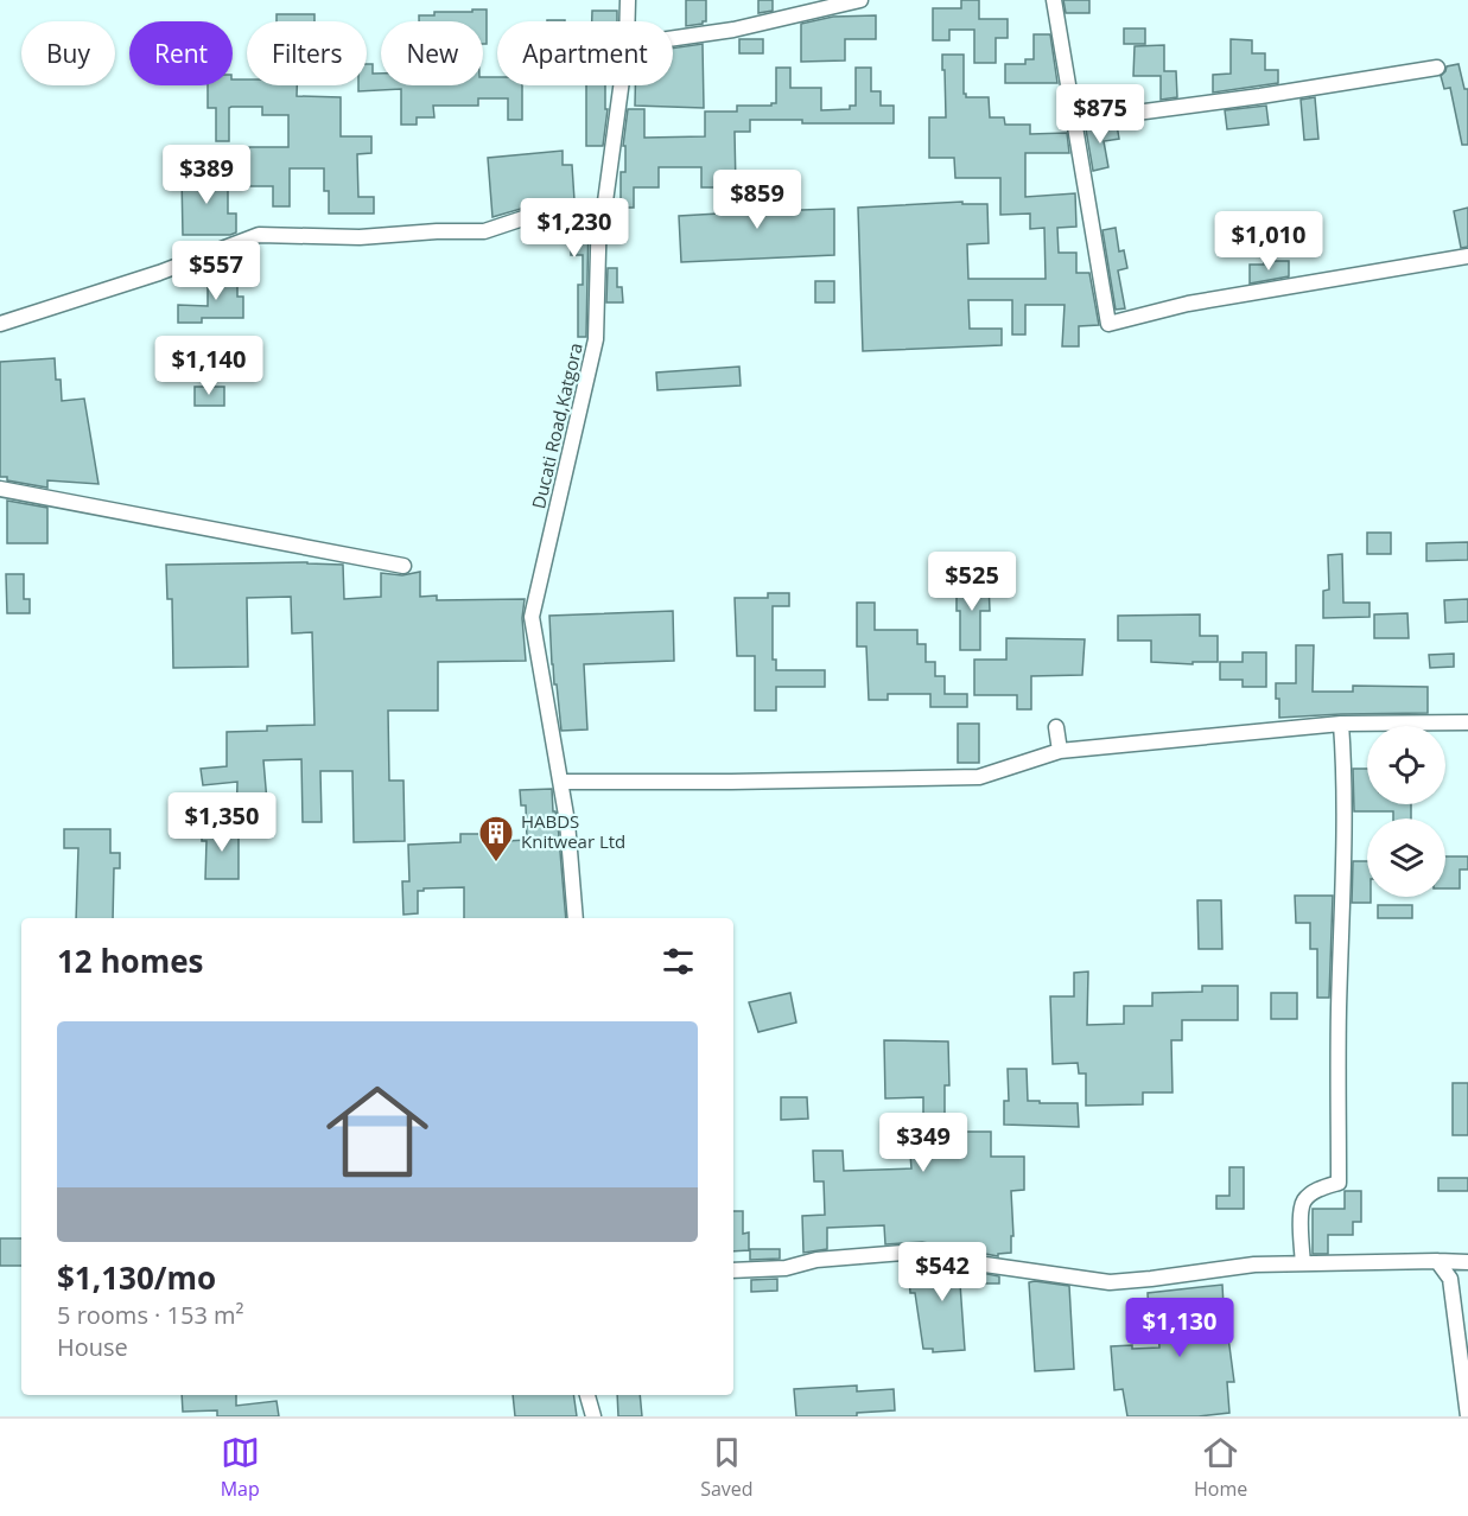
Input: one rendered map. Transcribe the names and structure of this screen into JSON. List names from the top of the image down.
{
  "streets": {
    "street": ["Ducati Road,Katgora"]
  },
  "places": {
    "building": ["HABDS Knitwear Ltd"]
  },
  "page": {
    "chip": [
      "Buy",
      "Rent",
      "Filters",
      "New",
      "Apartment"
    ],
    "price": [
      "$875",
      "$389",
      "$859",
      "$1,230",
      "$1,010",
      "$557",
      "$1,140",
      "$525",
      "$1,350",
      "$349",
      "$542",
      "$1,130"
    ],
    "heading": "12 homes",
    "list": [
      {
        "name": "$1,130/mo",
        "note": "5 rooms · 153 m² · House"
      }
    ],
    "tabs": ["Map", "Saved", "Home"]
  }
}
